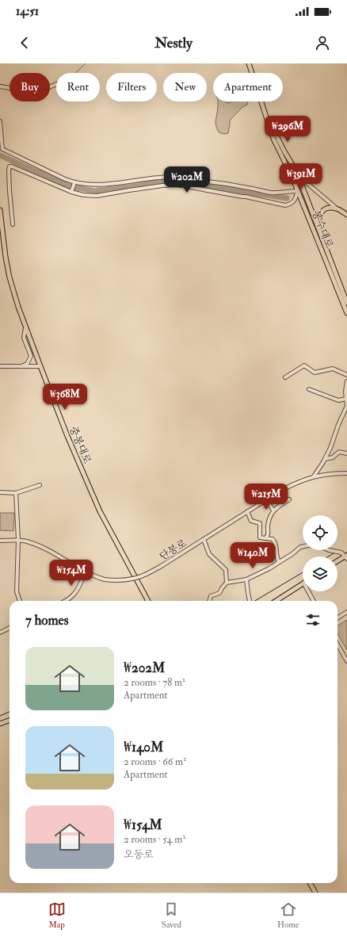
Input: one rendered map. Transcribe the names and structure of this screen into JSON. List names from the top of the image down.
{
  "streets": {
    "main road": ["봉수대로", "중봉대로"],
    "street": ["단봉로"]
  },
  "page": {
    "status": "14:51",
    "header": "Nestly",
    "chip": [
      "Buy",
      "Rent",
      "Filters",
      "New",
      "Apartment"
    ],
    "price": [
      "₩296M",
      "₩391M",
      "₩202M",
      "₩368M",
      "₩215M",
      "₩140M",
      "₩154M"
    ],
    "heading": "7 homes",
    "list": [
      {
        "name": "₩202M",
        "note": "2 rooms · 78 m² · Apartment"
      },
      {
        "name": "₩140M",
        "note": "2 rooms · 66 m² · Apartment"
      },
      {
        "name": "₩154M",
        "note": "2 rooms · 54 m² · 오동로"
      }
    ],
    "tabs": ["Map", "Saved", "Home"]
  }
}
